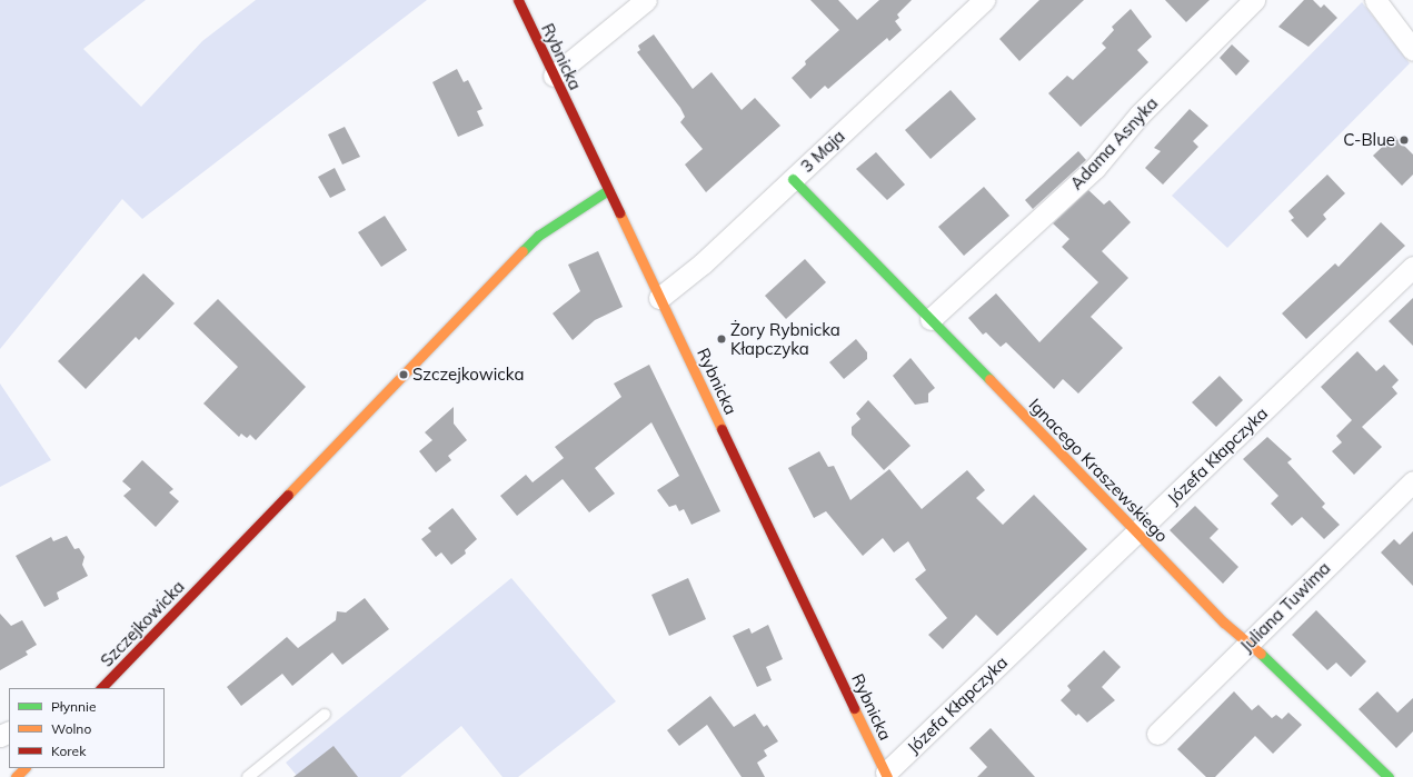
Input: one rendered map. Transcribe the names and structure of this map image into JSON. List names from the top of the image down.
{
  "streets": {
    "street": [
      "Rybnicka",
      "Adama Asnyka",
      "3 Maja",
      "Józefa Kłapczyka",
      "Ignacego Kraszewskiego",
      "Juliana Tuwima",
      "Szczejkowicka"
    ]
  },
  "crossings": [
    ["Rybnicka", "3 Maja"],
    ["Rybnicka", "Józefa Kłapczyka"],
    ["Rybnicka", "Szczejkowicka"],
    ["Adama Asnyka", "Ignacego Kraszewskiego"],
    ["3 Maja", "Ignacego Kraszewskiego"],
    ["Józefa Kłapczyka", "Ignacego Kraszewskiego"],
    ["Ignacego Kraszewskiego", "Juliana Tuwima"]
  ],
  "places": ["C-Blue", "Żory Rybnicka Kłapczyka", "Szczejkowicka"],
  "legend": ["Płynnie", "Wolno", "Korek"]
}
